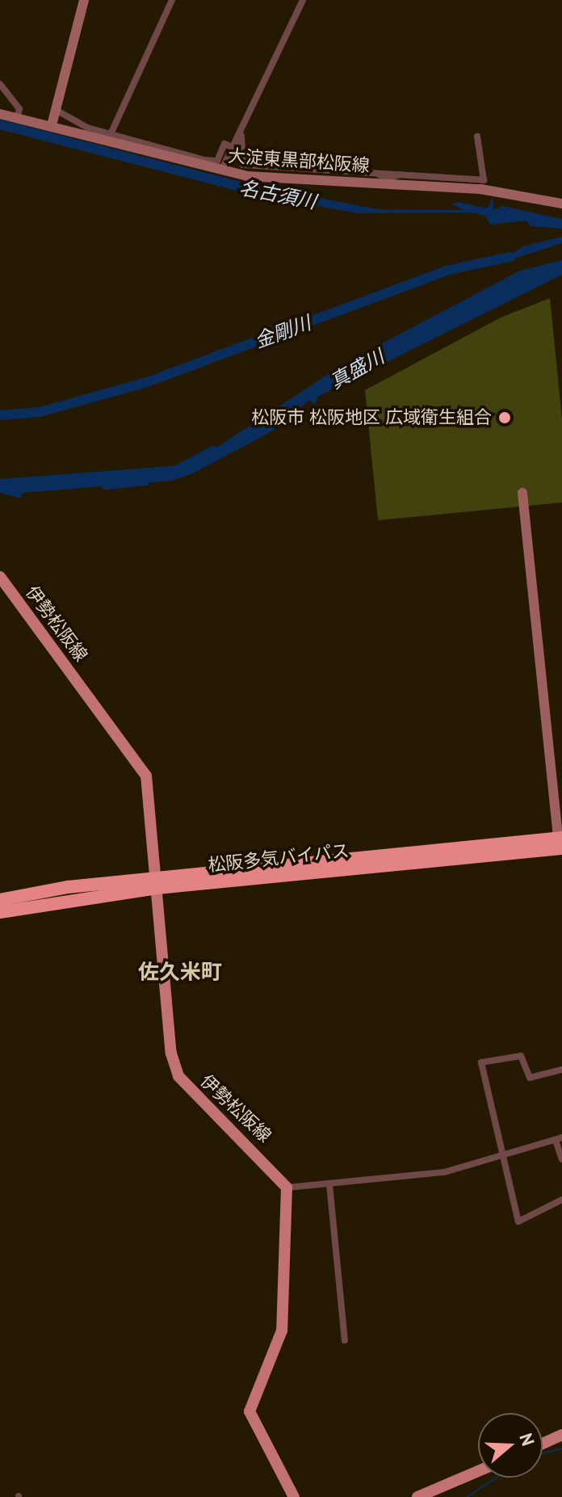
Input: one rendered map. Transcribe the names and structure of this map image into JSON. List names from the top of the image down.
{
  "streets": {
    "highway": ["松阪多気バイパス"],
    "main road": ["大淀東黒部松阪線", "伊勢松阪線"]
  },
  "crossings": [
    ["伊勢松阪線", "松阪多気バイパス"]
  ],
  "districts": ["佐久米町"],
  "water": ["名古須川", "金剛川", "真盛川"],
  "places": ["松阪市 松阪地区 広域衛生組合"],
  "north": "right"
}
